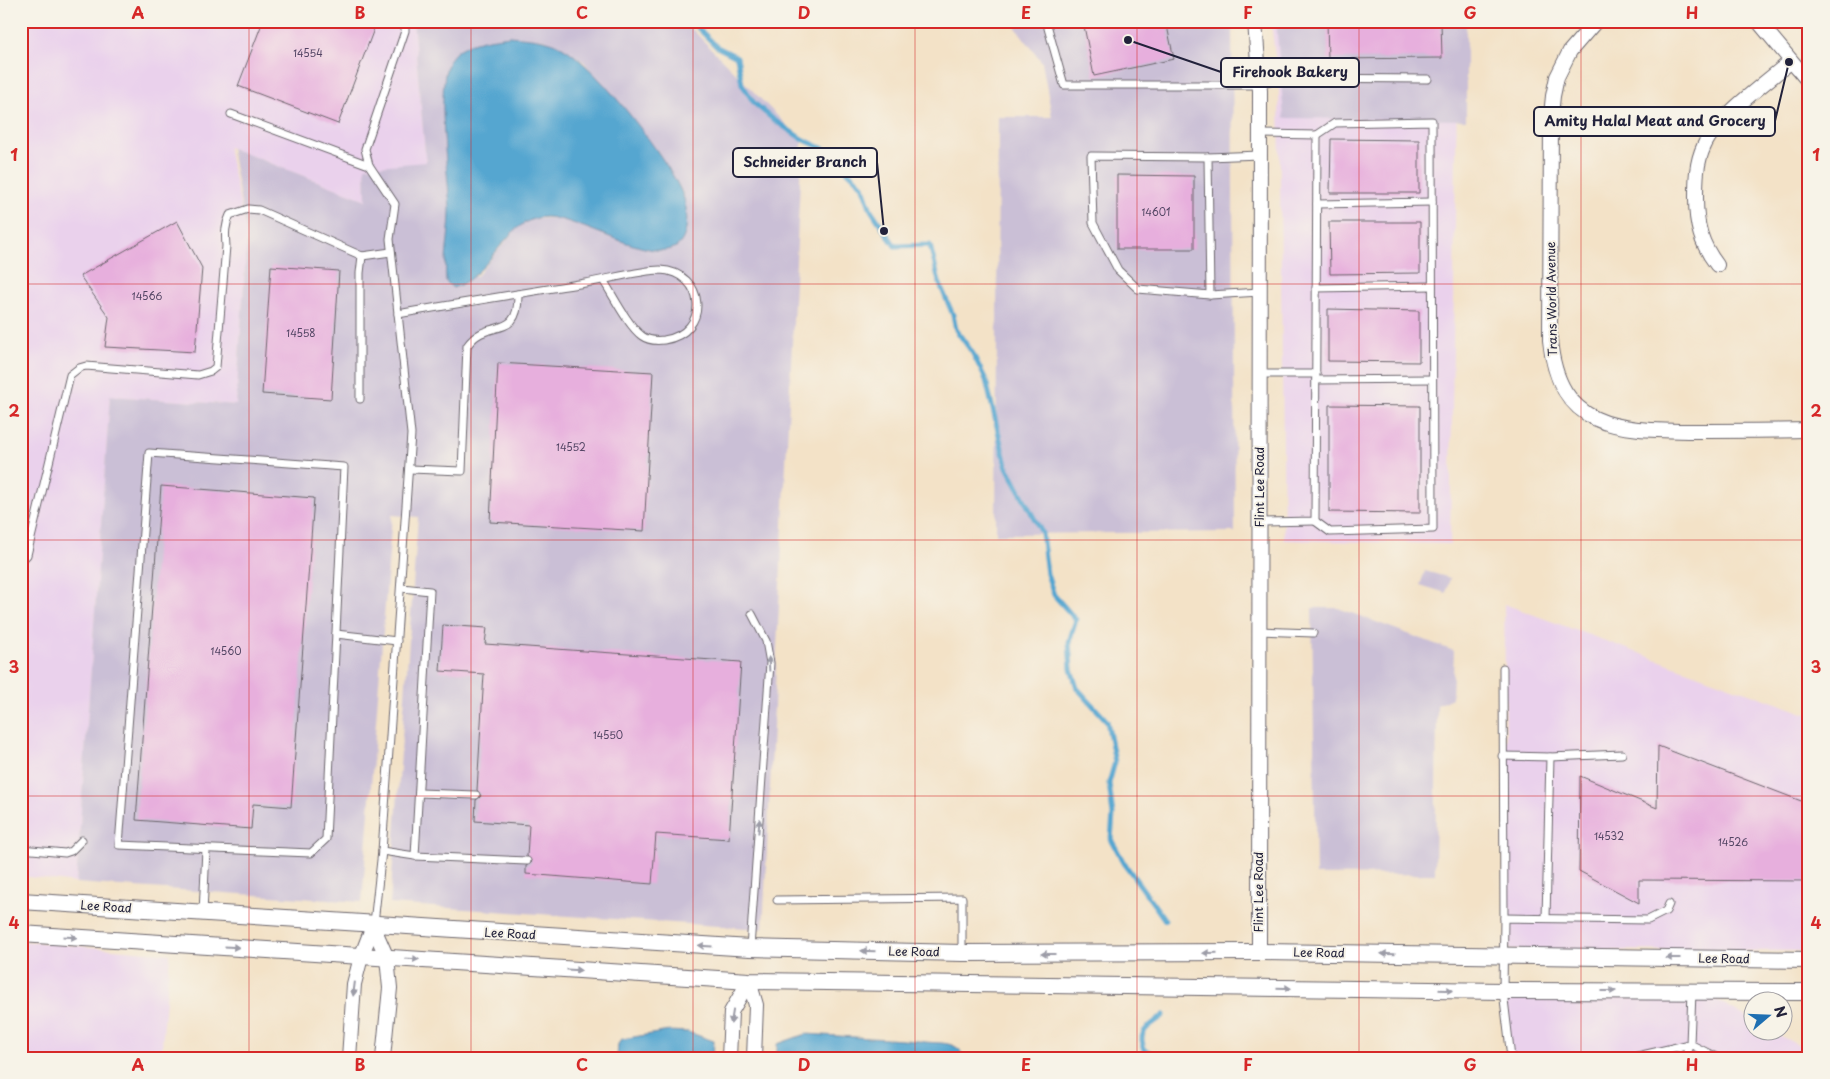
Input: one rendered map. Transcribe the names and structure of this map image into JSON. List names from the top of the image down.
{
  "streets": {
    "street": ["Trans World Avenue", "Flint Lee Road", "Lee Road"]
  },
  "crossings": [
    ["Flint Lee Road", "Lee Road"]
  ],
  "places": ["Firehook Bakery", "Amity Halal Meat and Grocery", "Schneider Branch"],
  "house_numbers": [
    "14554",
    "14601",
    "14566",
    "14558",
    "14552",
    "14560",
    "14550",
    "14532",
    "14526"
  ],
  "north": "right",
  "grid": {
    "columns": [
      "A",
      "B",
      "C",
      "D",
      "E",
      "F",
      "G",
      "H"
    ],
    "rows": [
      "1",
      "2",
      "3",
      "4"
    ]
  }
}
